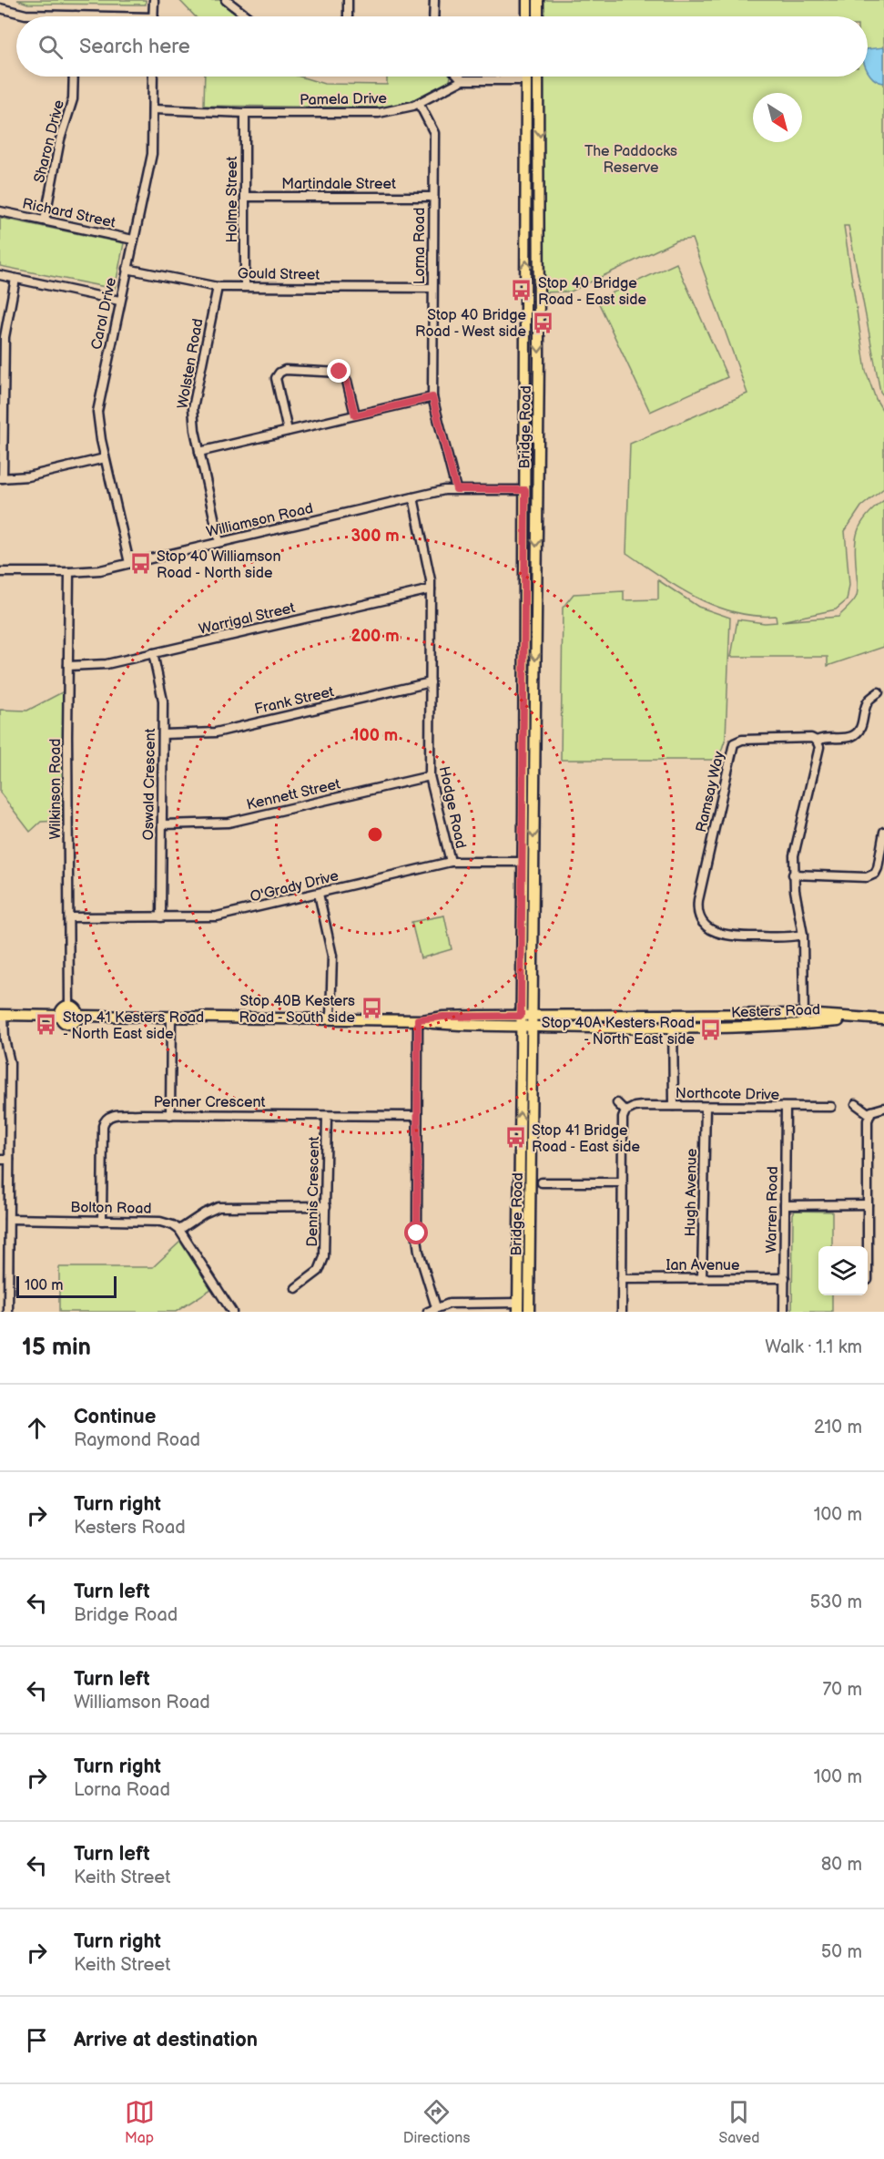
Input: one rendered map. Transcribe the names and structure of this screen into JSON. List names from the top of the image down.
{
  "streets": {
    "main road": ["Bridge Road", "Kesters Road"],
    "street": [
      "Pamela Drive",
      "Sharon Drive",
      "Martindale Street",
      "Holme Street",
      "Richard Street",
      "Lorna Road",
      "Gould Street",
      "Carol Drive",
      "Wolsten Road",
      "Williamson Road",
      "Warrigal Street",
      "Frank Street",
      "Oswald Crescent",
      "Wilkinson Road",
      "Ramsay Way",
      "Kennett Street",
      "Hodge Road",
      "O'Grady Drive",
      "Northcote Drive",
      "Penner Crescent",
      "Dennis Crescent",
      "Hugh Avenue",
      "Bolton Road",
      "Warren Road",
      "Ian Avenue"
    ]
  },
  "crossings": [
    ["Pamela Drive", "Holme Street"],
    ["Pamela Drive", "Lorna Road"],
    ["Pamela Drive", "Carol Drive"],
    ["Pamela Drive", "Bridge Road"],
    ["Sharon Drive", "Richard Street"],
    ["Martindale Street", "Holme Street"],
    ["Martindale Street", "Lorna Road"],
    ["Holme Street", "Gould Street"],
    ["Richard Street", "Carol Drive"],
    ["Lorna Road", "Gould Street"],
    ["Lorna Road", "Williamson Road"],
    ["Gould Street", "Carol Drive"],
    ["Gould Street", "Wolsten Road"],
    ["Carol Drive", "Williamson Road"],
    ["Wolsten Road", "Williamson Road"],
    ["Bridge Road", "Williamson Road"],
    ["Bridge Road", "O'Grady Drive"],
    ["Bridge Road", "Kesters Road"],
    ["Williamson Road", "Wilkinson Road"],
    ["Williamson Road", "Hodge Road"],
    ["Warrigal Street", "Oswald Crescent"],
    ["Warrigal Street", "Wilkinson Road"],
    ["Warrigal Street", "Hodge Road"],
    ["Frank Street", "Oswald Crescent"],
    ["Frank Street", "Hodge Road"],
    ["Oswald Crescent", "Kennett Street"],
    ["Oswald Crescent", "O'Grady Drive"],
    ["Wilkinson Road", "O'Grady Drive"],
    ["Wilkinson Road", "Kesters Road"],
    ["Kennett Street", "Hodge Road"],
    ["Hodge Road", "O'Grady Drive"],
    ["Northcote Drive", "Hugh Avenue"],
    ["Northcote Drive", "Warren Road"],
    ["Penner Crescent", "Dennis Crescent"],
    ["Penner Crescent", "Bolton Road"],
    ["Hugh Avenue", "Ian Avenue"],
    ["Warren Road", "Ian Avenue"]
  ],
  "parks": ["The Paddocks Reserve"],
  "places": {
    "bus stop": [
      "Stop 40 Bridge Road - East side",
      "Stop 40 Bridge Road - West side",
      "Stop 40 Williamson Road - North side",
      "Stop 40B Kesters Road - South side",
      "Stop 41 Kesters Road - North East side",
      "Stop 40A Kesters Road - North East side",
      "Stop 41 Bridge Road - East side"
    ]
  },
  "scale_bar": "100 m",
  "north": "bottom right",
  "page": {
    "search": "Search here",
    "scale": "100 m",
    "heading": ["15 min", "Walk · 1.1 km"],
    "list": [
      ["Continue", "Raymond Road", "210 m"],
      ["Turn right", "Kesters Road", "100 m"],
      ["Turn left", "Bridge Road", "530 m"],
      ["Turn left", "Williamson Road", "70 m"],
      ["Turn right", "Lorna Road", "100 m"],
      ["Turn left", "Keith Street", "80 m"],
      ["Turn right", "Keith Street", "50 m"],
      "Arrive at destination"
    ],
    "nav": ["Map", "Directions", "Saved"]
  },
  "rings": ["300 m", "200 m", "100 m"]
}
